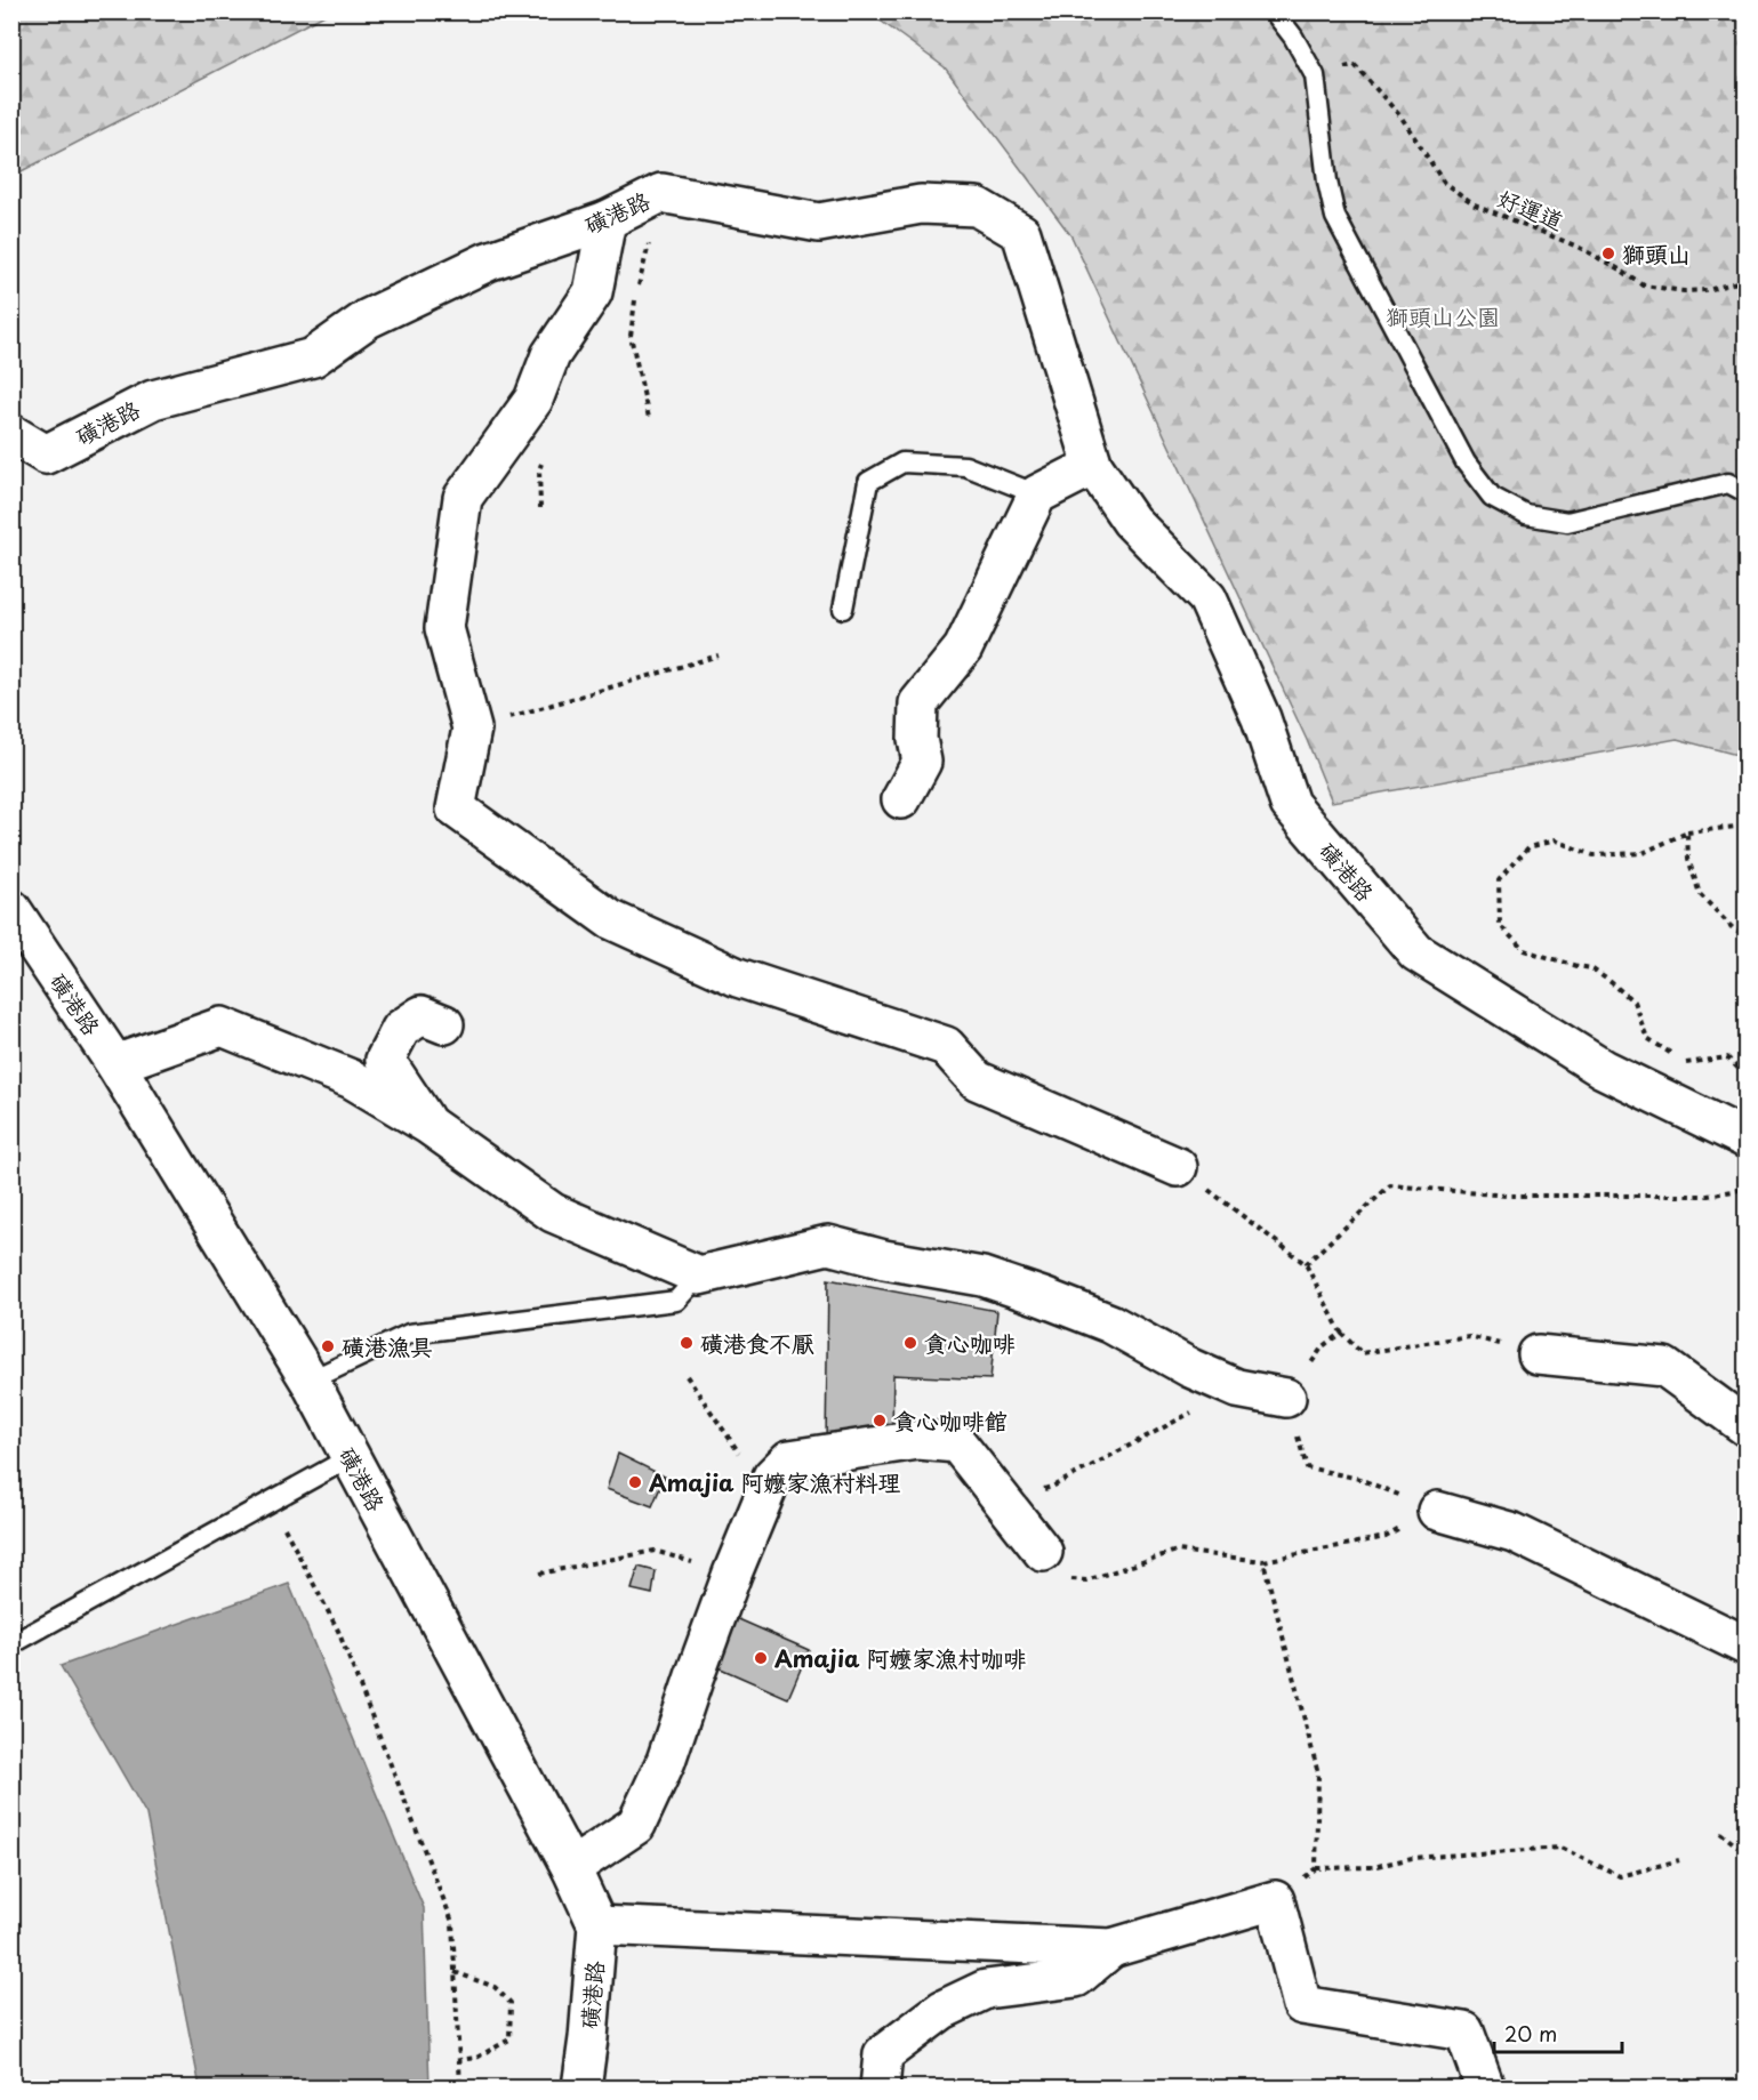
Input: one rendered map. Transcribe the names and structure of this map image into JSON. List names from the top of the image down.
{
  "streets": {
    "street": ["磺港路"],
    "path": ["好運道"]
  },
  "parks": ["獅頭山公園"],
  "places": [
    "獅頭山",
    "磺港食不厭",
    "貪心咖啡",
    "磺港漁具",
    "貪心咖啡館",
    "Amajia 阿嬤家漁村料理",
    "Amajia 阿嬤家漁村咖啡"
  ],
  "scale_bar": "20 m"
}
